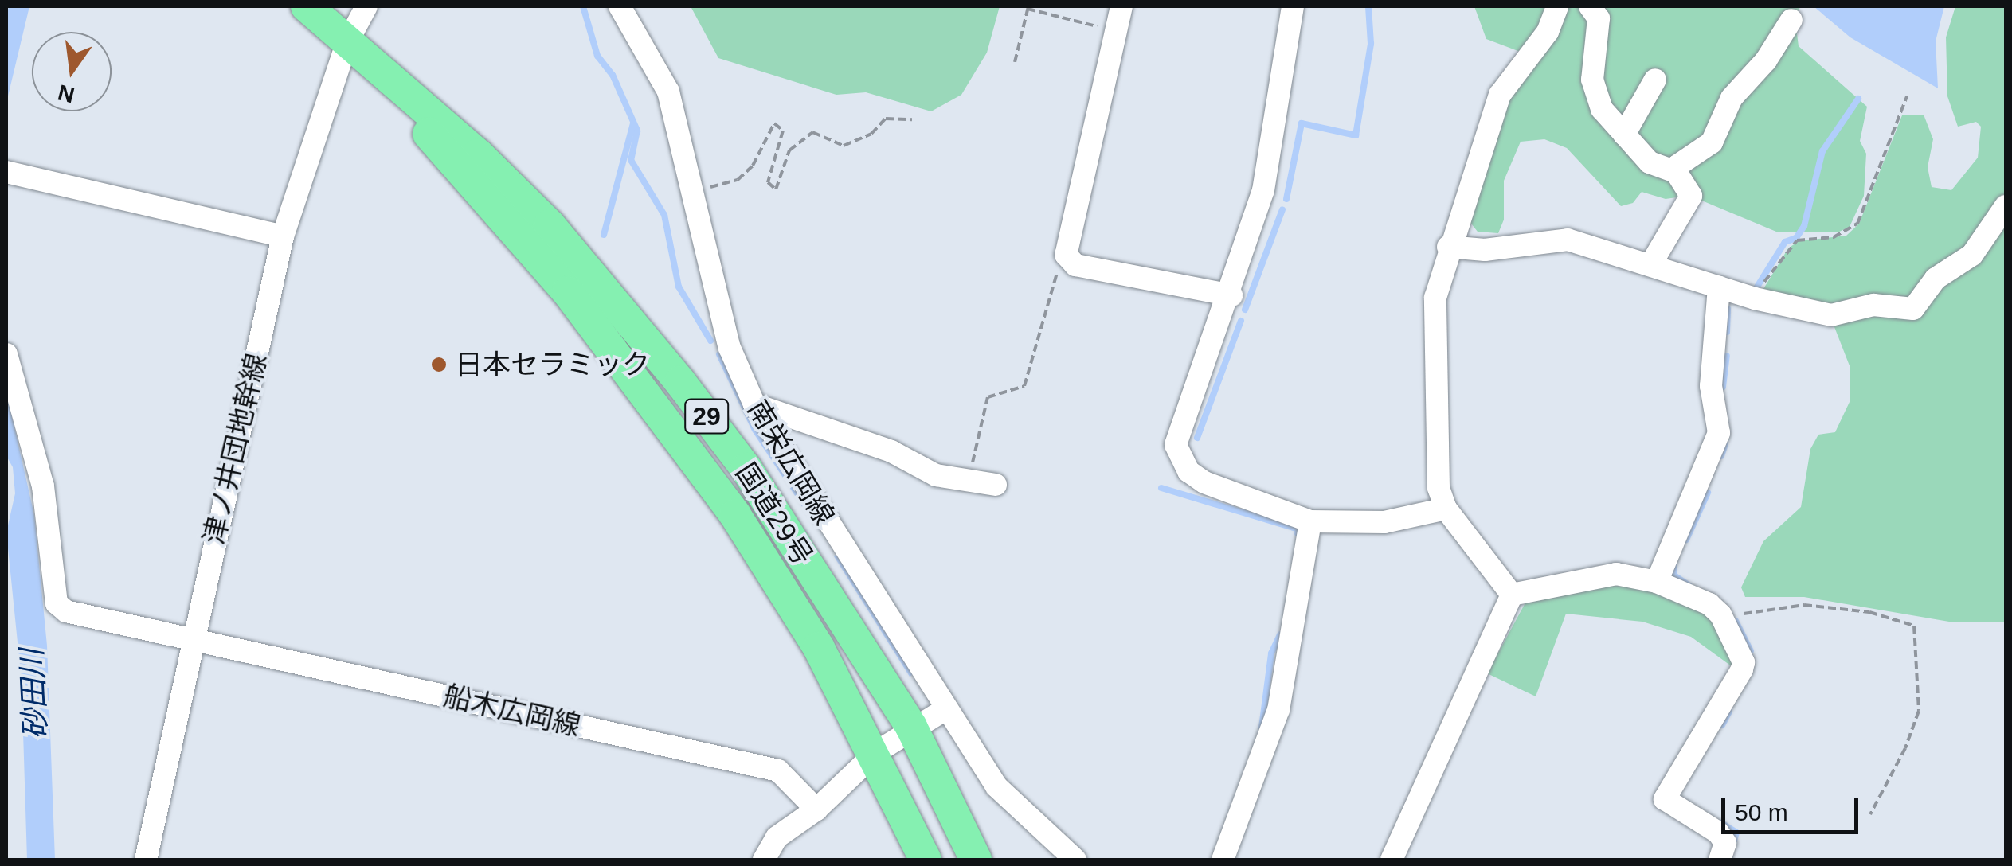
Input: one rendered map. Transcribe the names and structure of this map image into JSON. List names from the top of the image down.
{
  "streets": {
    "highway": ["29", "国道29号"],
    "street": ["津ノ井団地幹線", "南栄広岡線", "船木広岡線"]
  },
  "crossings": [
    ["津ノ井団地幹線", "国道29号"],
    ["津ノ井団地幹線", "船木広岡線"]
  ],
  "water": ["砂田川"],
  "places": ["日本セラミック"],
  "scale_bar": "50 m",
  "north": "bottom"
}
